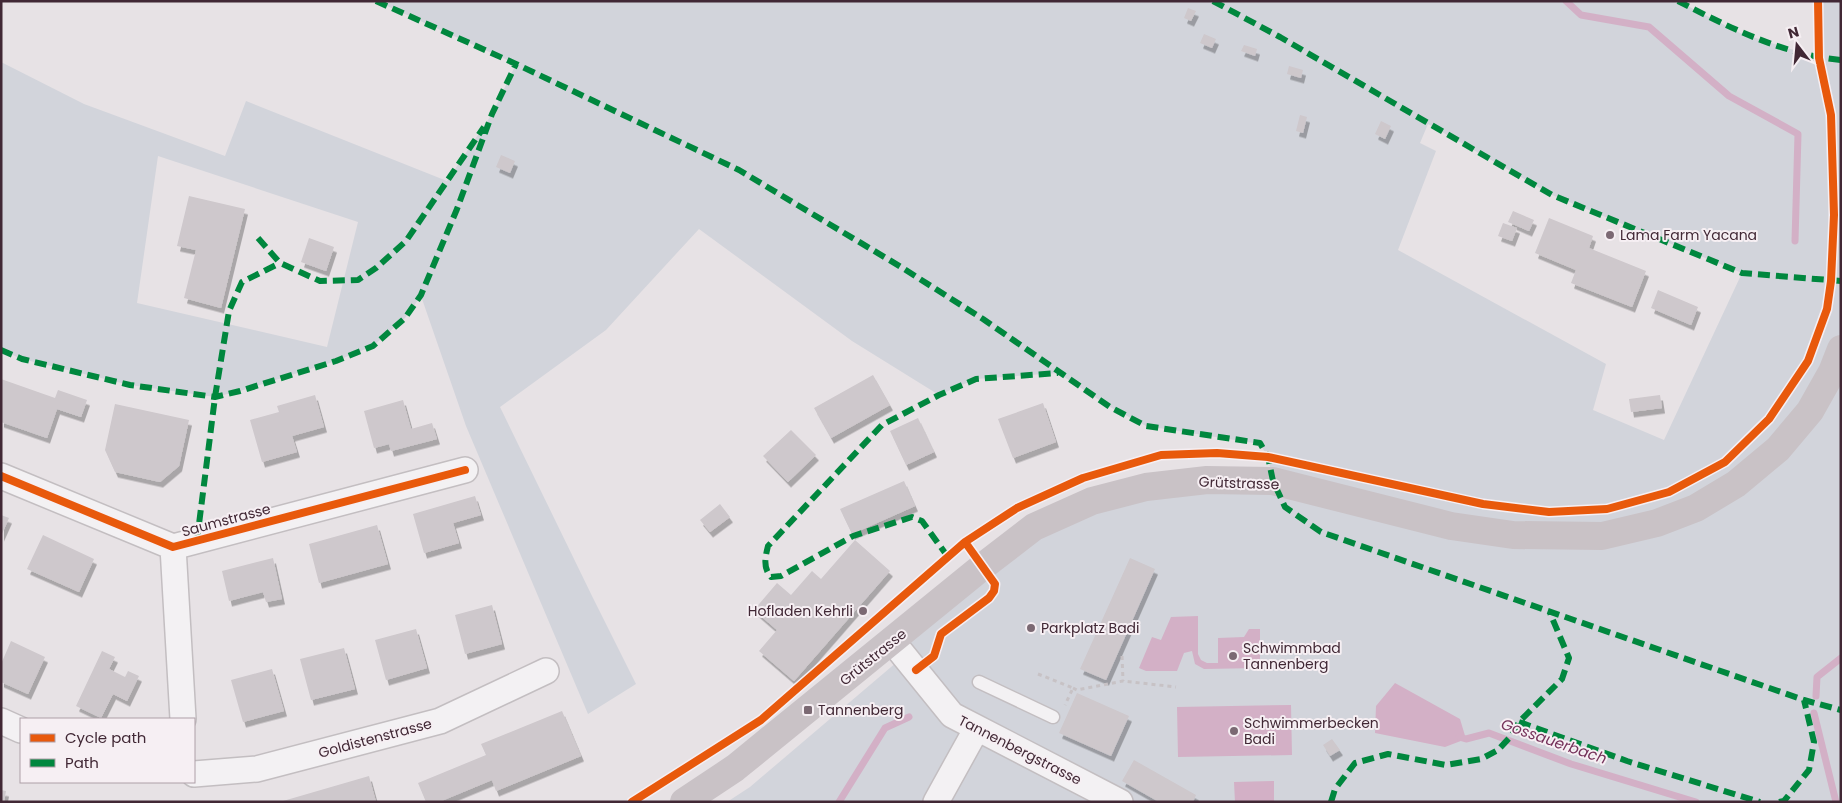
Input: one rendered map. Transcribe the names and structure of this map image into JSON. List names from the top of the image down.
{
  "streets": {
    "main road": ["Grütstrasse"],
    "street": ["Saumstrasse", "Goldistenstrasse", "Tannenbergstrasse"]
  },
  "crossings": [
    ["Grütstrasse", "Tannenbergstrasse"]
  ],
  "water": ["Gossauerbach"],
  "places": {
    "other": [
      "Lama Farm Yacana",
      "Hofladen Kehrli",
      "Parkplatz Badi",
      "Schwimmbad Tannenberg",
      "Schwimmerbecken Badi"
    ],
    "transit": ["Tannenberg"]
  },
  "legend": ["Cycle path", "Path"],
  "north": "top"
}
